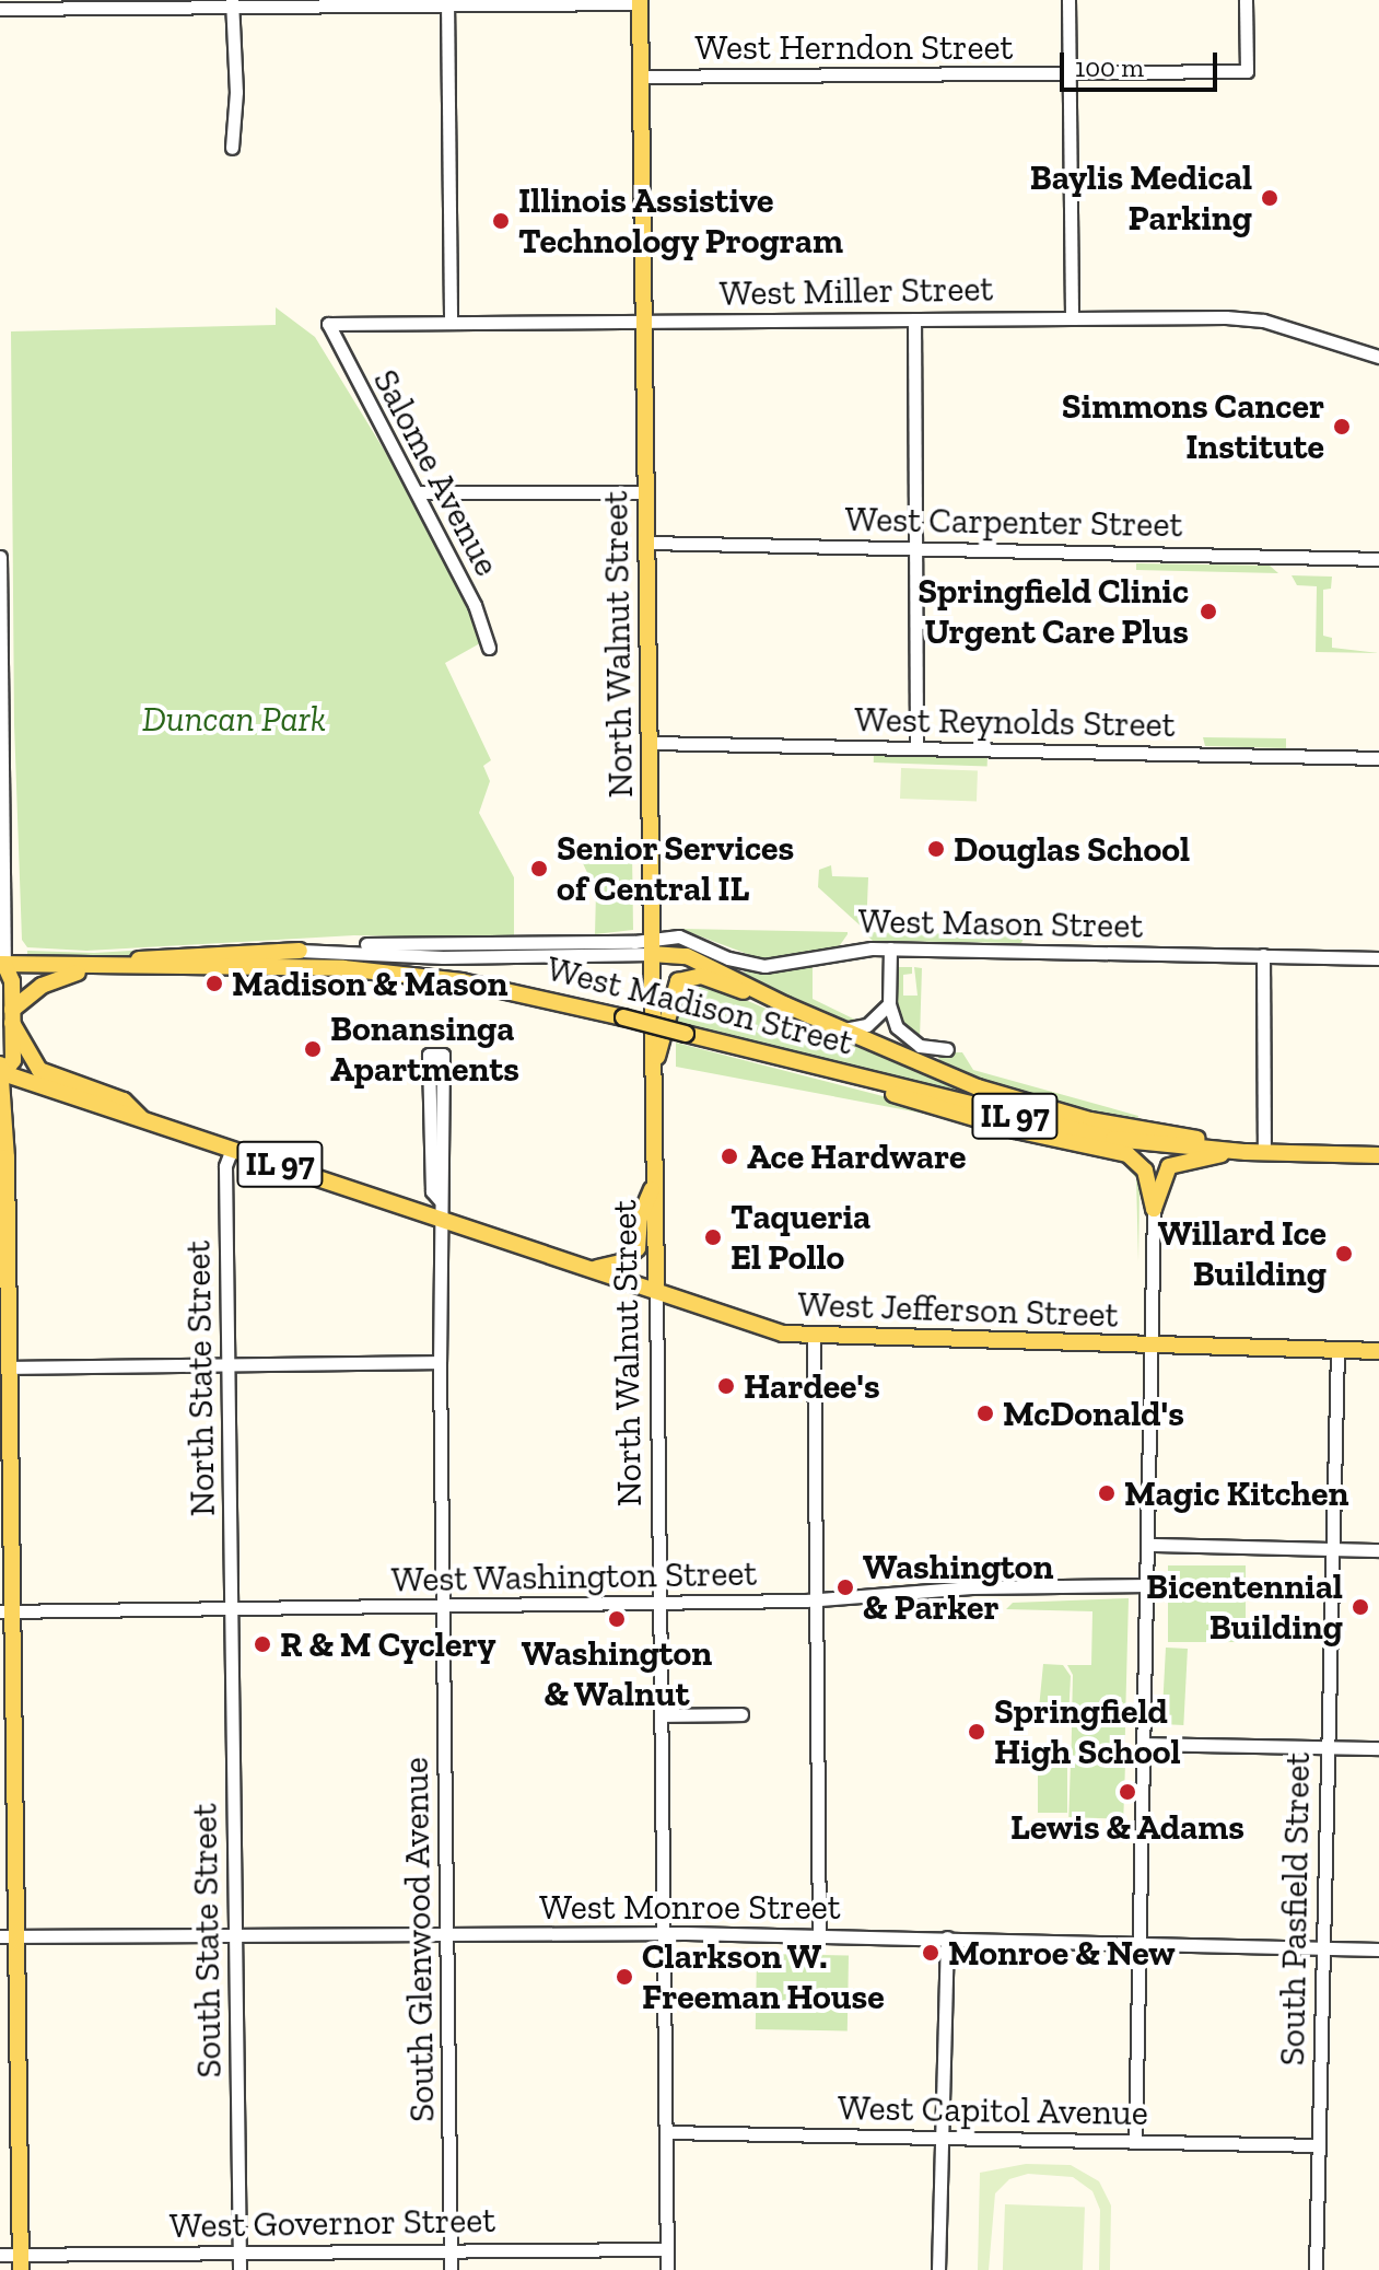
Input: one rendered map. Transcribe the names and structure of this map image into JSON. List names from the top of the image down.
{
  "streets": {
    "main road": [
      "North Walnut Street",
      "West Madison Street",
      "IL 97",
      "West Jefferson Street"
    ],
    "street": [
      "West Herndon Street",
      "West Miller Street",
      "Salome Avenue",
      "West Carpenter Street",
      "West Reynolds Street",
      "West Mason Street",
      "North State Street",
      "West Washington Street",
      "West Monroe Street",
      "South Pasfield Street",
      "South Glenwood Avenue",
      "South State Street",
      "West Capitol Avenue",
      "West Governor Street"
    ]
  },
  "crossings": [
    ["West Herndon Street", "North Walnut Street"],
    ["West Miller Street", "Salome Avenue"],
    ["West Miller Street", "North Walnut Street"],
    ["West Carpenter Street", "North Walnut Street"],
    ["North Walnut Street", "West Reynolds Street"],
    ["North Walnut Street", "West Mason Street"],
    ["North Walnut Street", "West Jefferson Street"],
    ["North Walnut Street", "West Washington Street"],
    ["North Walnut Street", "West Monroe Street"],
    ["North Walnut Street", "West Capitol Avenue"],
    ["North Walnut Street", "West Governor Street"],
    ["West Jefferson Street", "North State Street"],
    ["West Jefferson Street", "South Pasfield Street"],
    ["West Jefferson Street", "South Glenwood Avenue"],
    ["North State Street", "West Washington Street"],
    ["North State Street", "South State Street"],
    ["West Washington Street", "South Glenwood Avenue"],
    ["West Washington Street", "South State Street"],
    ["West Monroe Street", "South Pasfield Street"],
    ["West Monroe Street", "South Glenwood Avenue"],
    ["West Monroe Street", "South State Street"],
    ["South Pasfield Street", "West Capitol Avenue"],
    ["South Glenwood Avenue", "West Governor Street"],
    ["South State Street", "West Governor Street"]
  ],
  "parks": ["Duncan Park"],
  "places": [
    "Baylis Medical Parking",
    "Illinois Assistive Technology Program",
    "Simmons Cancer Institute",
    "Springfield Clinic Urgent Care Plus",
    "Douglas School",
    "Senior Services of Central IL",
    "Madison & Mason",
    "Bonansinga Apartments",
    "Ace Hardware",
    "Taqueria El Pollo",
    "Willard Ice Building",
    "Hardee's",
    "McDonald's",
    "Magic Kitchen",
    "Washington & Parker",
    "Bicentennial Building",
    "Washington & Walnut",
    "R & M Cyclery",
    "Springfield High School",
    "Lewis & Adams",
    "Monroe & New",
    "Clarkson W. Freeman House"
  ],
  "scale_bar": "100 m"
}
